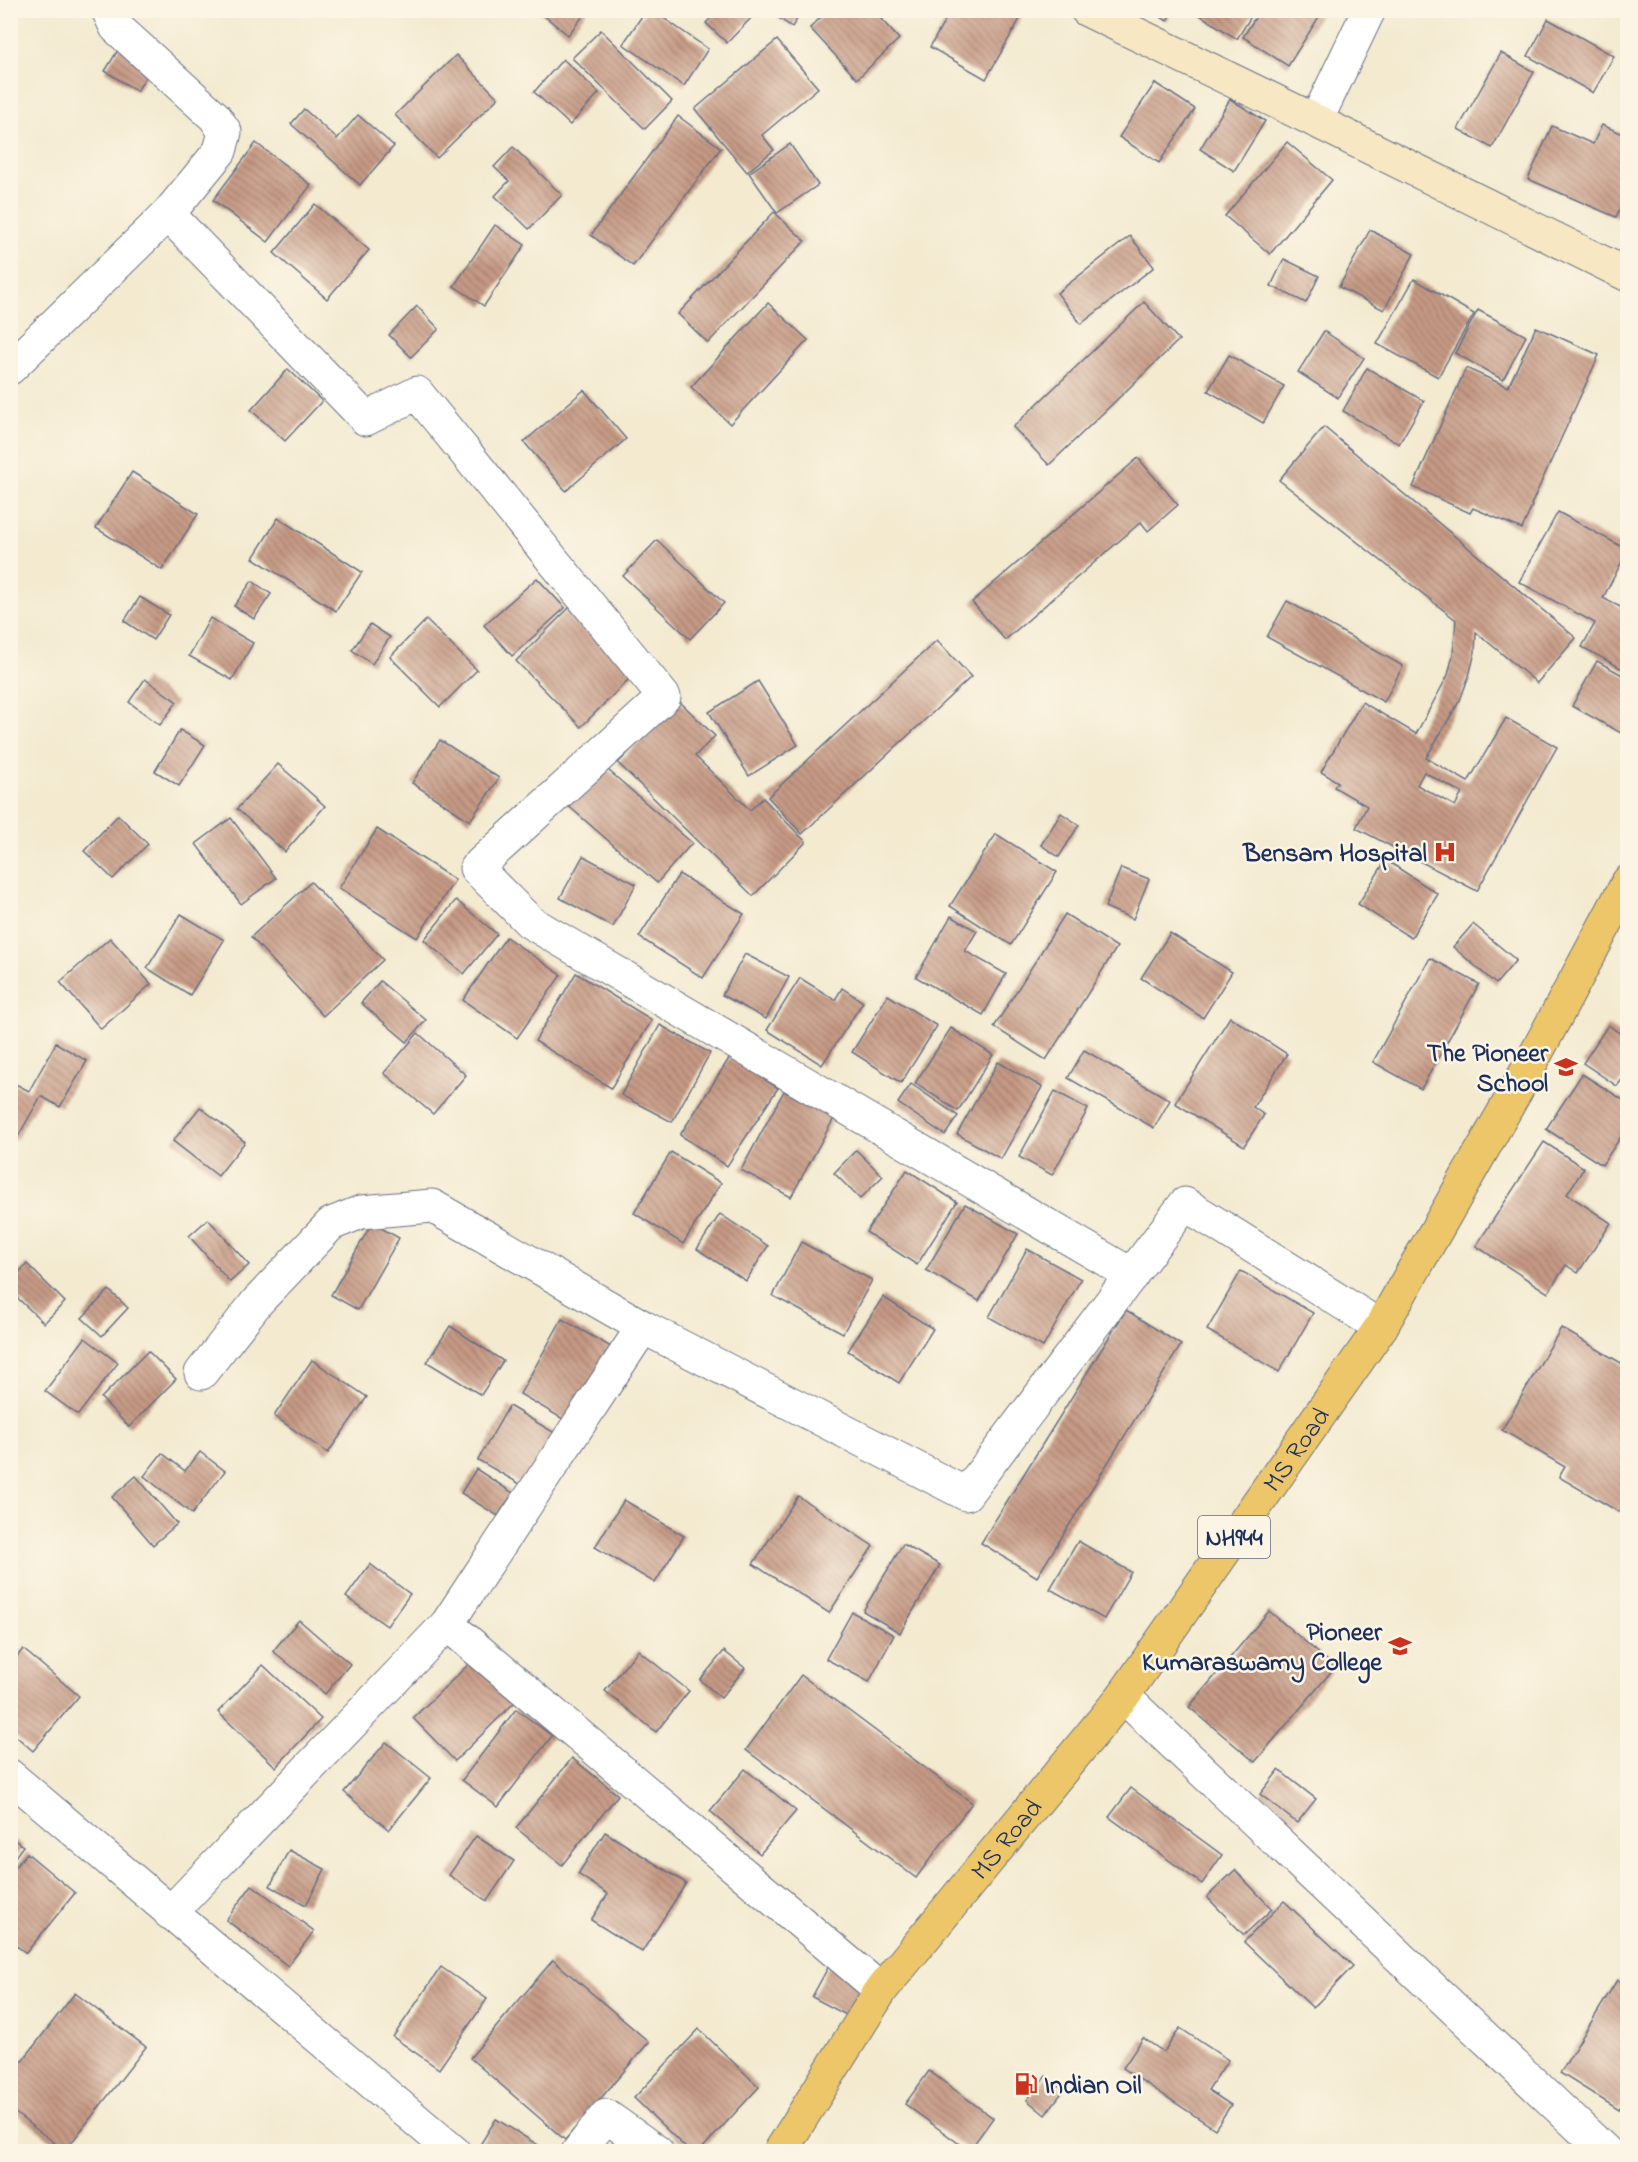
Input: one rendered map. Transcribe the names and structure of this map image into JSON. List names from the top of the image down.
{
  "streets": {
    "highway": ["MS Road", "NH944"]
  },
  "places": {
    "hospital": ["Bensam Hospital"],
    "school or university": ["The Pioneer School", "Pioneer Kumaraswamy College"],
    "fuel station": ["Indian Oil"]
  }
}
